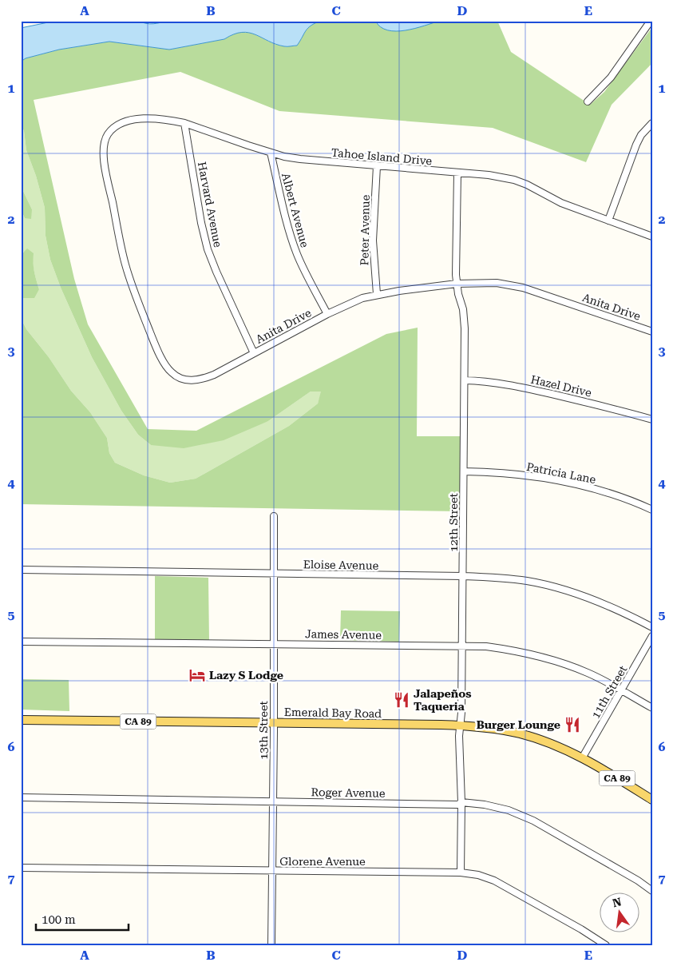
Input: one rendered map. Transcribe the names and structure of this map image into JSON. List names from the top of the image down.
{
  "streets": {
    "main road": ["Emerald Bay Road", "CA 89"],
    "street": [
      "Tahoe Island Drive",
      "Harvard Avenue",
      "Albert Avenue",
      "Peter Avenue",
      "Anita Drive",
      "Hazel Drive",
      "Patricia Lane",
      "12th Street",
      "Eloise Avenue",
      "James Avenue",
      "11th Street",
      "13th Street",
      "Roger Avenue",
      "Glorene Avenue"
    ]
  },
  "crossings": [
    ["Tahoe Island Drive", "Harvard Avenue"],
    ["Tahoe Island Drive", "Albert Avenue"],
    ["Tahoe Island Drive", "Peter Avenue"],
    ["Tahoe Island Drive", "Anita Drive"],
    ["Tahoe Island Drive", "12th Street"],
    ["Harvard Avenue", "Anita Drive"],
    ["Albert Avenue", "Anita Drive"],
    ["Peter Avenue", "Anita Drive"],
    ["Anita Drive", "12th Street"],
    ["Hazel Drive", "12th Street"],
    ["Patricia Lane", "12th Street"],
    ["12th Street", "Eloise Avenue"],
    ["12th Street", "James Avenue"],
    ["12th Street", "Emerald Bay Road"],
    ["12th Street", "Roger Avenue"],
    ["12th Street", "Glorene Avenue"],
    ["Eloise Avenue", "13th Street"],
    ["James Avenue", "11th Street"],
    ["James Avenue", "13th Street"],
    ["11th Street", "Emerald Bay Road"],
    ["Emerald Bay Road", "13th Street"],
    ["13th Street", "Roger Avenue"],
    ["13th Street", "Glorene Avenue"]
  ],
  "places": {
    "hotel": ["Lazy S Lodge"],
    "restaurant": ["Jalapeños Taqueria", "Burger Lounge"]
  },
  "scale_bar": "100 m",
  "north": "top",
  "grid": {
    "columns": [
      "A",
      "B",
      "C",
      "D",
      "E"
    ],
    "rows": [
      "1",
      "2",
      "3",
      "4",
      "5",
      "6",
      "7"
    ]
  }
}
